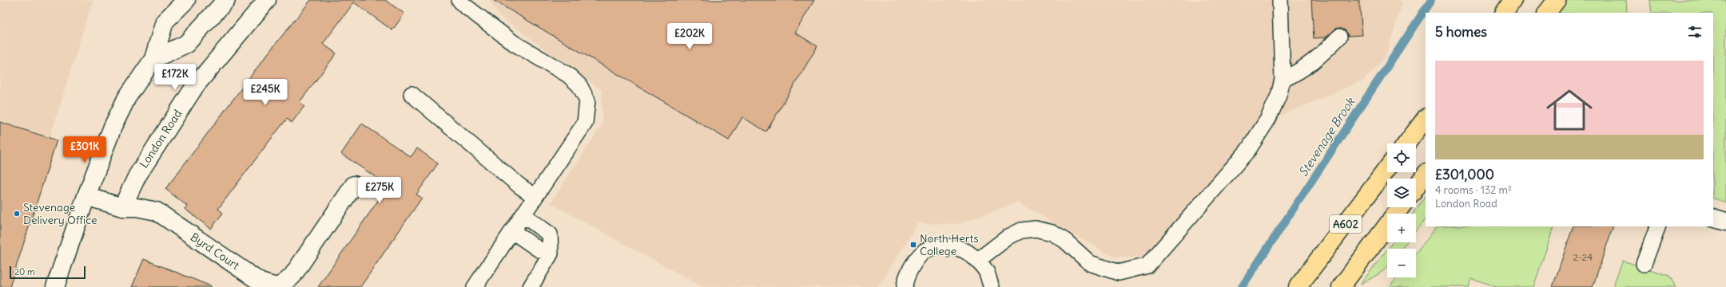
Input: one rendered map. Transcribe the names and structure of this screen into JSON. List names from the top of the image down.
{
  "streets": {
    "main road": ["A602"],
    "street": ["London Road", "Byrd Court"]
  },
  "crossings": [
    ["London Road", "Byrd Court"]
  ],
  "water": ["Stevenage Brook"],
  "places": {
    "other": ["Stevenage Delivery Office"],
    "transit": ["North Herts College"]
  },
  "house_numbers": ["2-24"],
  "scale_bar": "20 m",
  "page": {
    "heading": "5 homes",
    "price": [
      "£202K",
      "£172K",
      "£245K",
      "£301K",
      "£275K"
    ],
    "list": [
      {
        "name": "£301,000",
        "note": "4 rooms · 132 m² · London Road"
      }
    ],
    "map_buttons": ["+", "−"],
    "scale": "20 m"
  }
}
